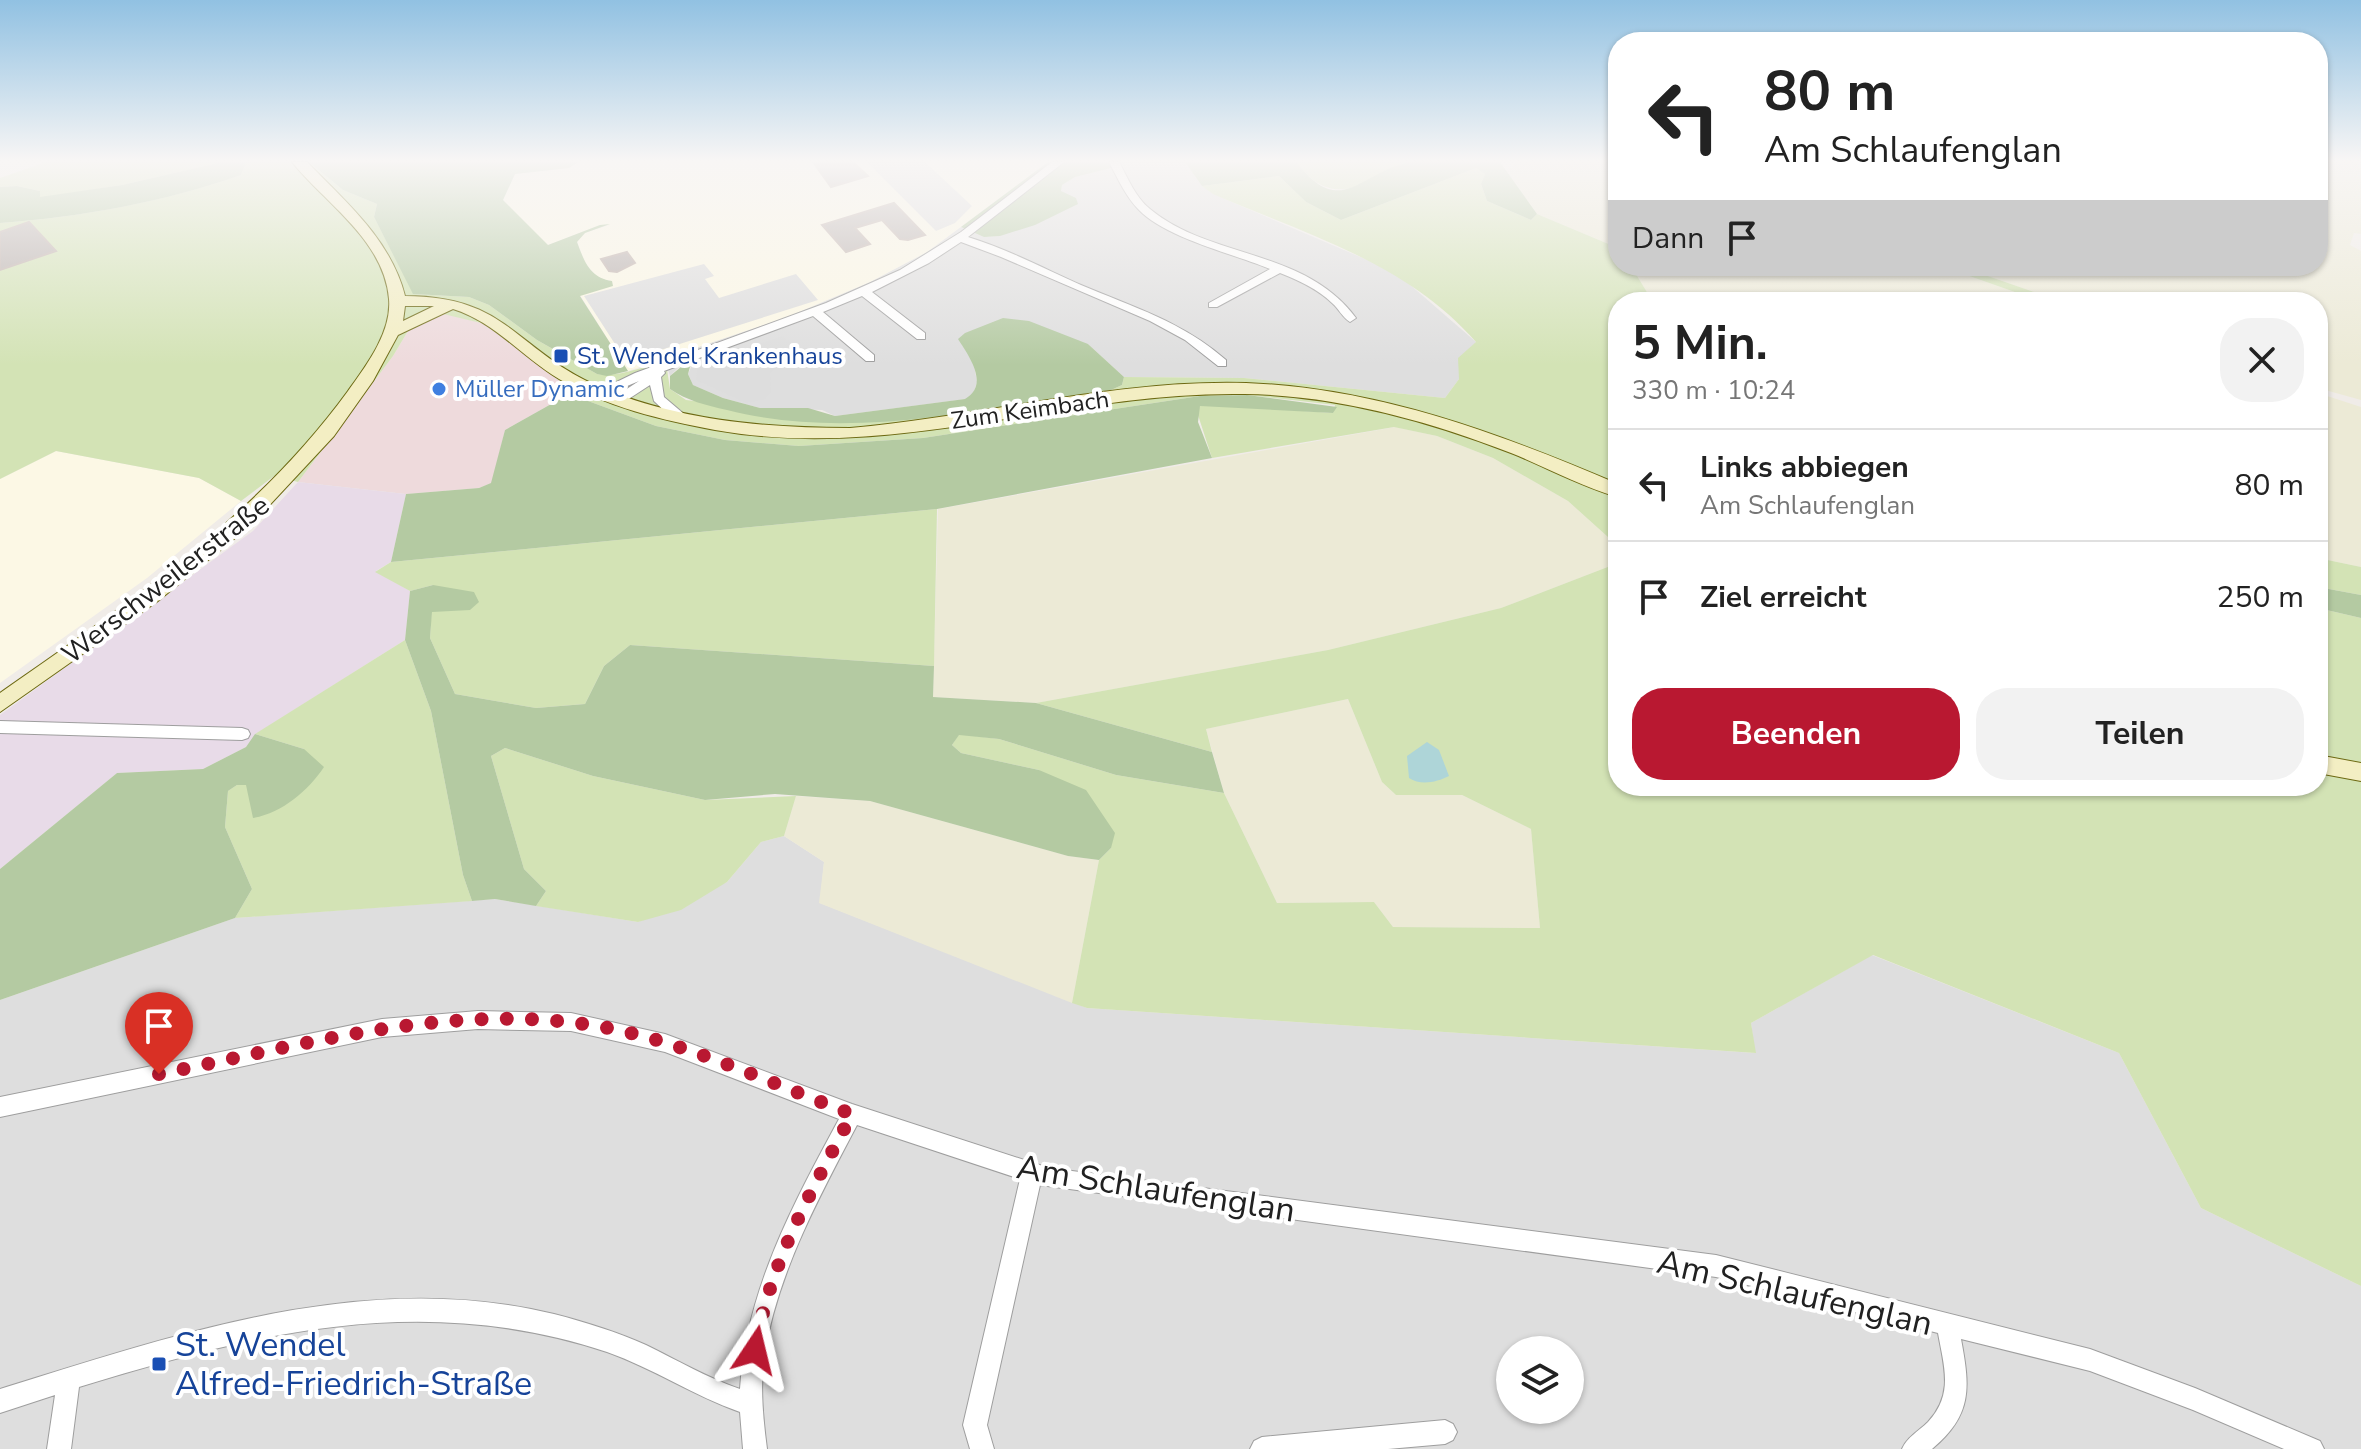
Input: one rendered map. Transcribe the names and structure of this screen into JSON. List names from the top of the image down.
{
  "streets": {
    "street": ["Zum Keimbach", "Werschweilerstraße", "Am Schlaufenglan"]
  },
  "crossings": [
    ["Zum Keimbach", "Werschweilerstraße"]
  ],
  "places": {
    "transit": ["St. Wendel Krankenhaus", "St. Wendel Alfred-Friedrich-Straße"],
    "other": ["Müller Dynamic"]
  },
  "page": {
    "turn": ["80 m", "Am Schlaufenglan"],
    "then": "Dann",
    "heading": ["5 Min.", "330 m · 10:24"],
    "list": [
      {
        "name": "Links abbiegen",
        "note": "Am Schlaufenglan",
        "value": "80 m"
      },
      {
        "name": "Ziel erreicht",
        "value": "250 m"
      }
    ],
    "buttons": ["Beenden", "Teilen"]
  }
}
